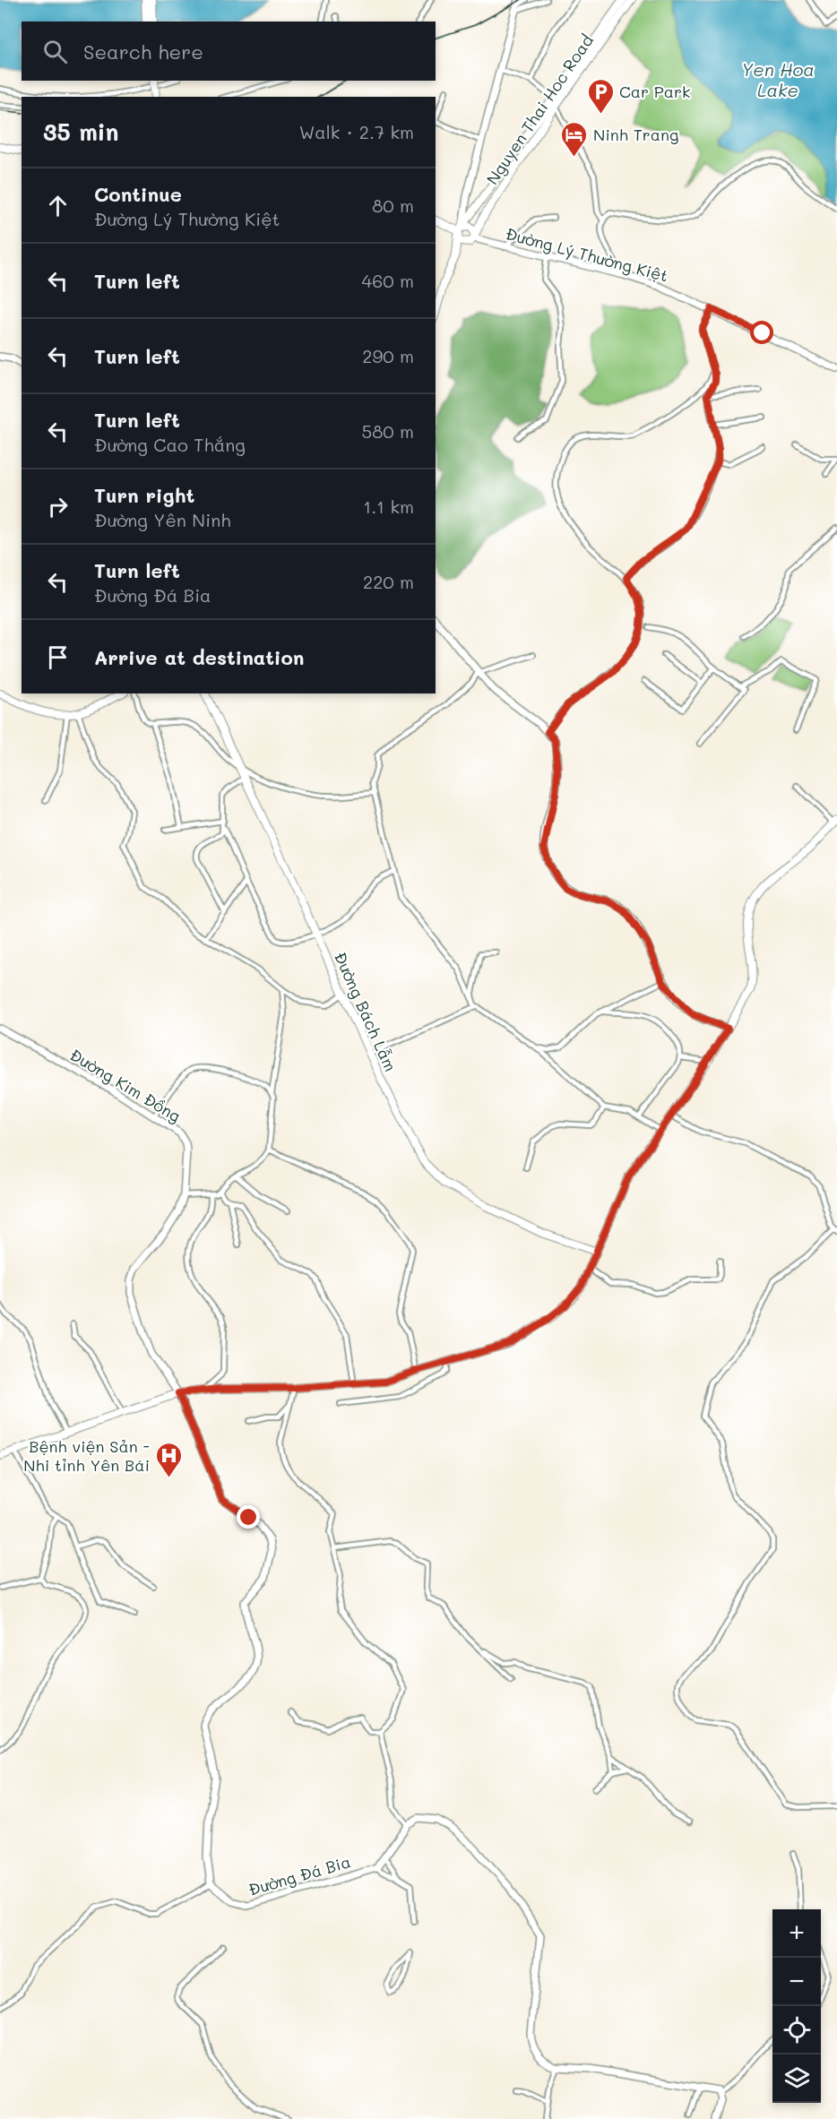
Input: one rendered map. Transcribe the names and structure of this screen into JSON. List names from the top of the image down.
{
  "streets": {
    "main road": ["Nguyen Thai Hoc Road", "Đường Bách Lẫm"],
    "street": ["Đường Lý Thường Kiệt", "Đường Kim Đồng", "Đường Đá Bia"]
  },
  "crossings": [
    ["Nguyen Thai Hoc Road", "Đường Lý Thường Kiệt"]
  ],
  "water": ["Yen Hoa Lake"],
  "places": {
    "parking": ["Car Park"],
    "hotel": ["Ninh Trang"],
    "hospital": ["Bệnh viện Sản - Nhi tỉnh Yên Bái"]
  },
  "page": {
    "search": "Search here",
    "heading": ["35 min", "Walk · 2.7 km"],
    "list": [
      ["Continue", "Đường Lý Thường Kiệt", "80 m"],
      ["Turn left", "460 m"],
      ["Turn left", "290 m"],
      ["Turn left", "Đường Cao Thắng", "580 m"],
      ["Turn right", "Đường Yên Ninh", "1.1 km"],
      ["Turn left", "Đường Đá Bia", "220 m"],
      "Arrive at destination"
    ],
    "map_buttons": ["+", "−"]
  }
}
